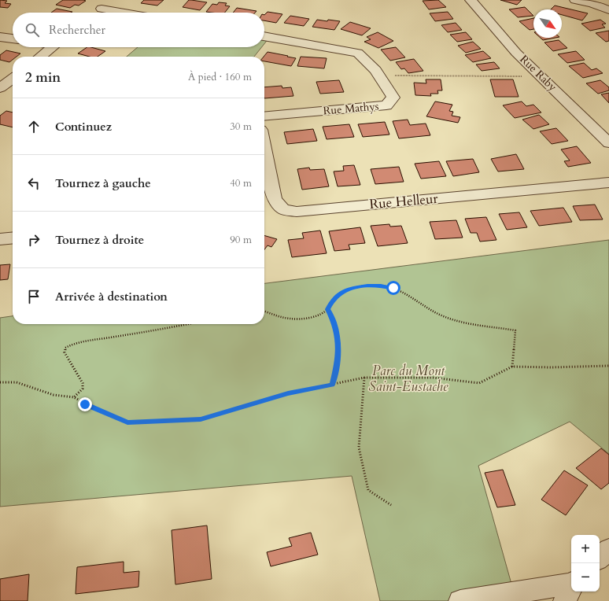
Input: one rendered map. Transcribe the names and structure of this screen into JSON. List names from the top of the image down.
{
  "streets": {
    "street": ["Rue Raby", "Rue Mathys", "Rue Helleur"]
  },
  "parks": ["Parc du Mont Saint-Eustache"],
  "north": "bottom right",
  "page": {
    "search": "Rechercher",
    "heading": ["2 min", "À pied · 160 m"],
    "list": [
      ["Continuez", "30 m"],
      ["Tournez à gauche", "40 m"],
      ["Tournez à droite", "90 m"],
      "Arrivée à destination"
    ],
    "map_buttons": ["+", "−"]
  }
}
